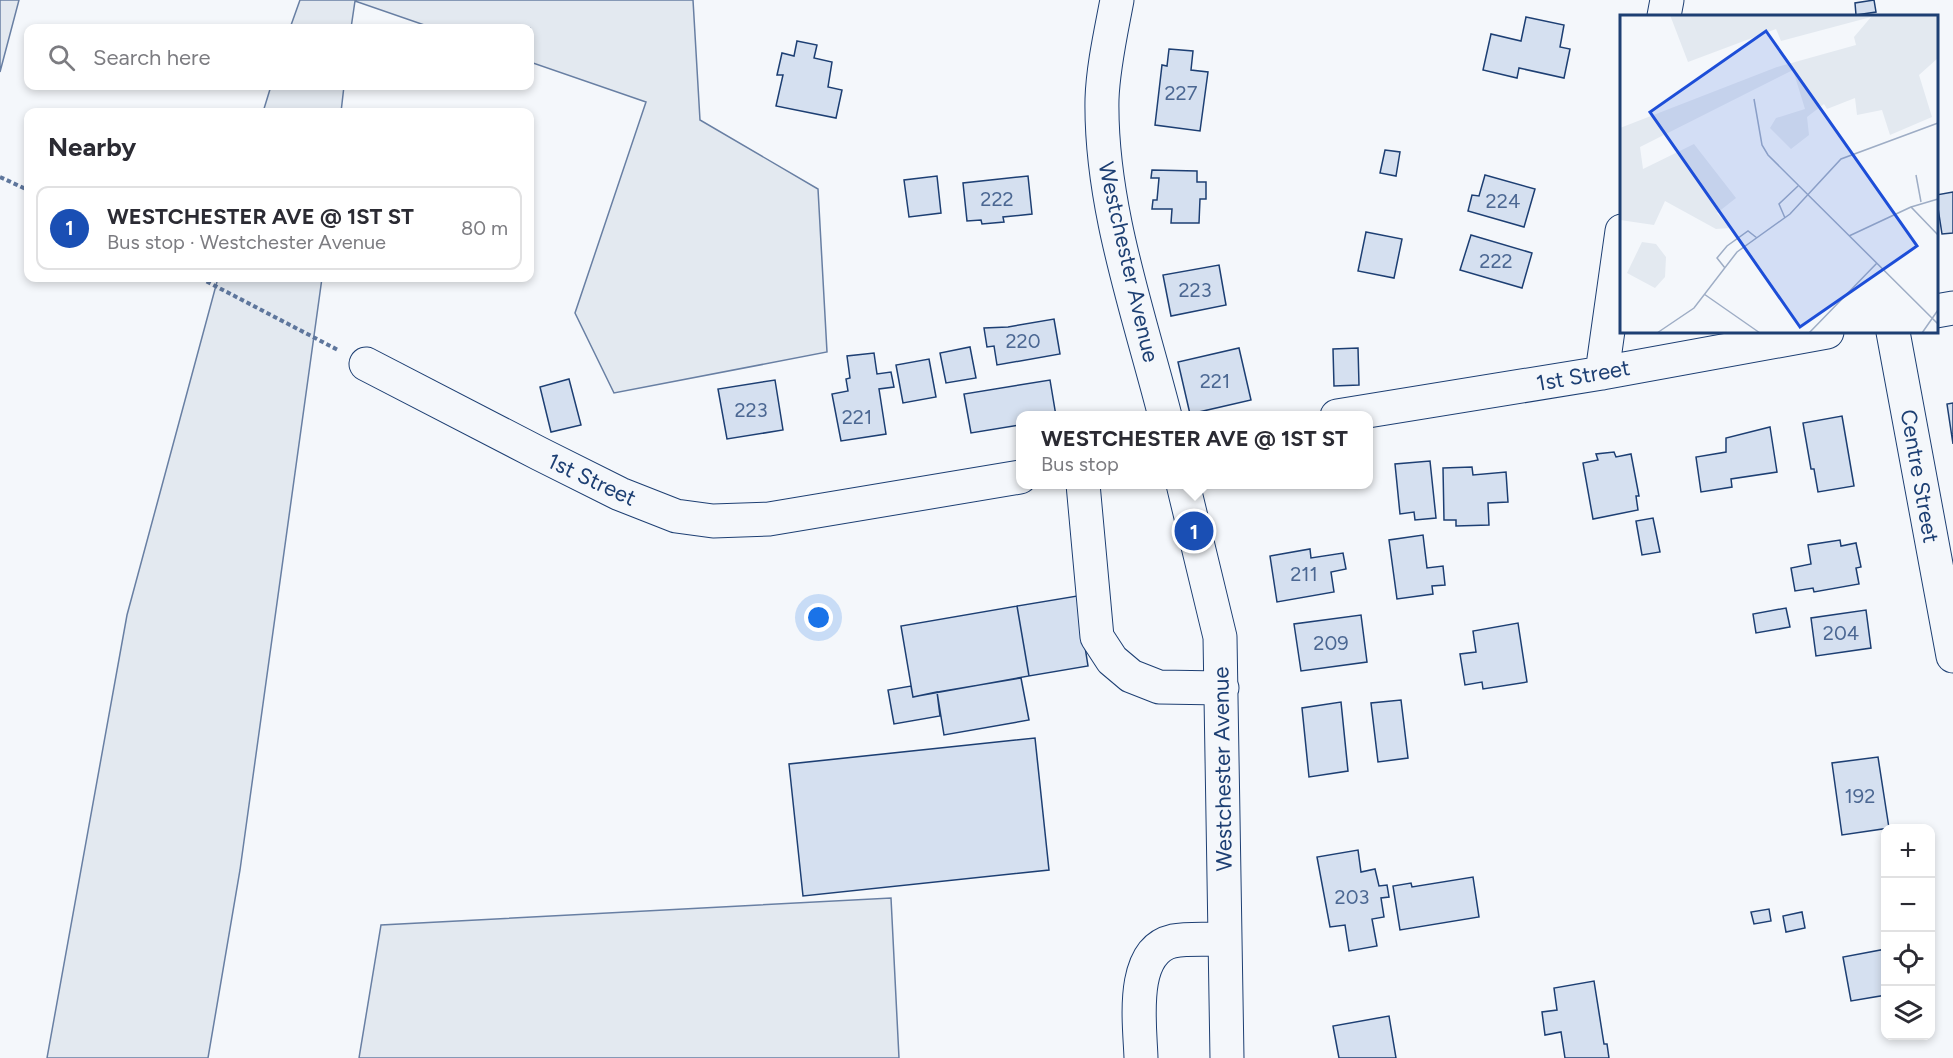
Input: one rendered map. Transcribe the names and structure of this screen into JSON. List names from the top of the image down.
{
  "streets": {
    "street": ["Westchester Avenue", "1st Street", "Centre Street"]
  },
  "house_numbers": [
    "227",
    "222",
    "224",
    "222",
    "223",
    "220",
    "221",
    "223",
    "221",
    "211",
    "204",
    "209",
    "192",
    "203"
  ],
  "page": {
    "search": "Search here",
    "heading": "Nearby",
    "list": [
      {
        "mark": "1",
        "name": "WESTCHESTER AVE @ 1ST ST",
        "note": "Bus stop · Westchester Avenue",
        "value": "80 m"
      }
    ],
    "popup": ["WESTCHESTER AVE @ 1ST ST", "Bus stop"],
    "pins": "1",
    "map_buttons": ["+", "−"]
  }
}
